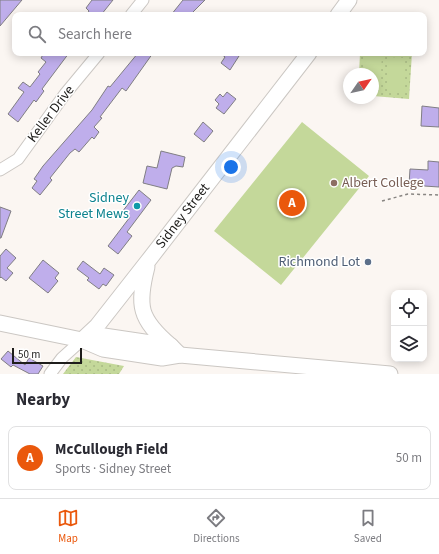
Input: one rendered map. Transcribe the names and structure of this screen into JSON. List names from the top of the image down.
{
  "streets": {
    "main road": ["Sidney Street"],
    "street": ["Keller Drive"]
  },
  "places": ["Albert College", "Sidney Street Mews", "Richmond Lot"],
  "scale_bar": "50 m",
  "north": "top right",
  "page": {
    "search": "Search here",
    "pins": "A",
    "scale": "50 m",
    "heading": "Nearby",
    "list": [
      {
        "mark": "A",
        "name": "McCullough Field",
        "note": "Sports · Sidney Street",
        "value": "50 m"
      }
    ],
    "nav": ["Map", "Directions", "Saved"]
  }
}
